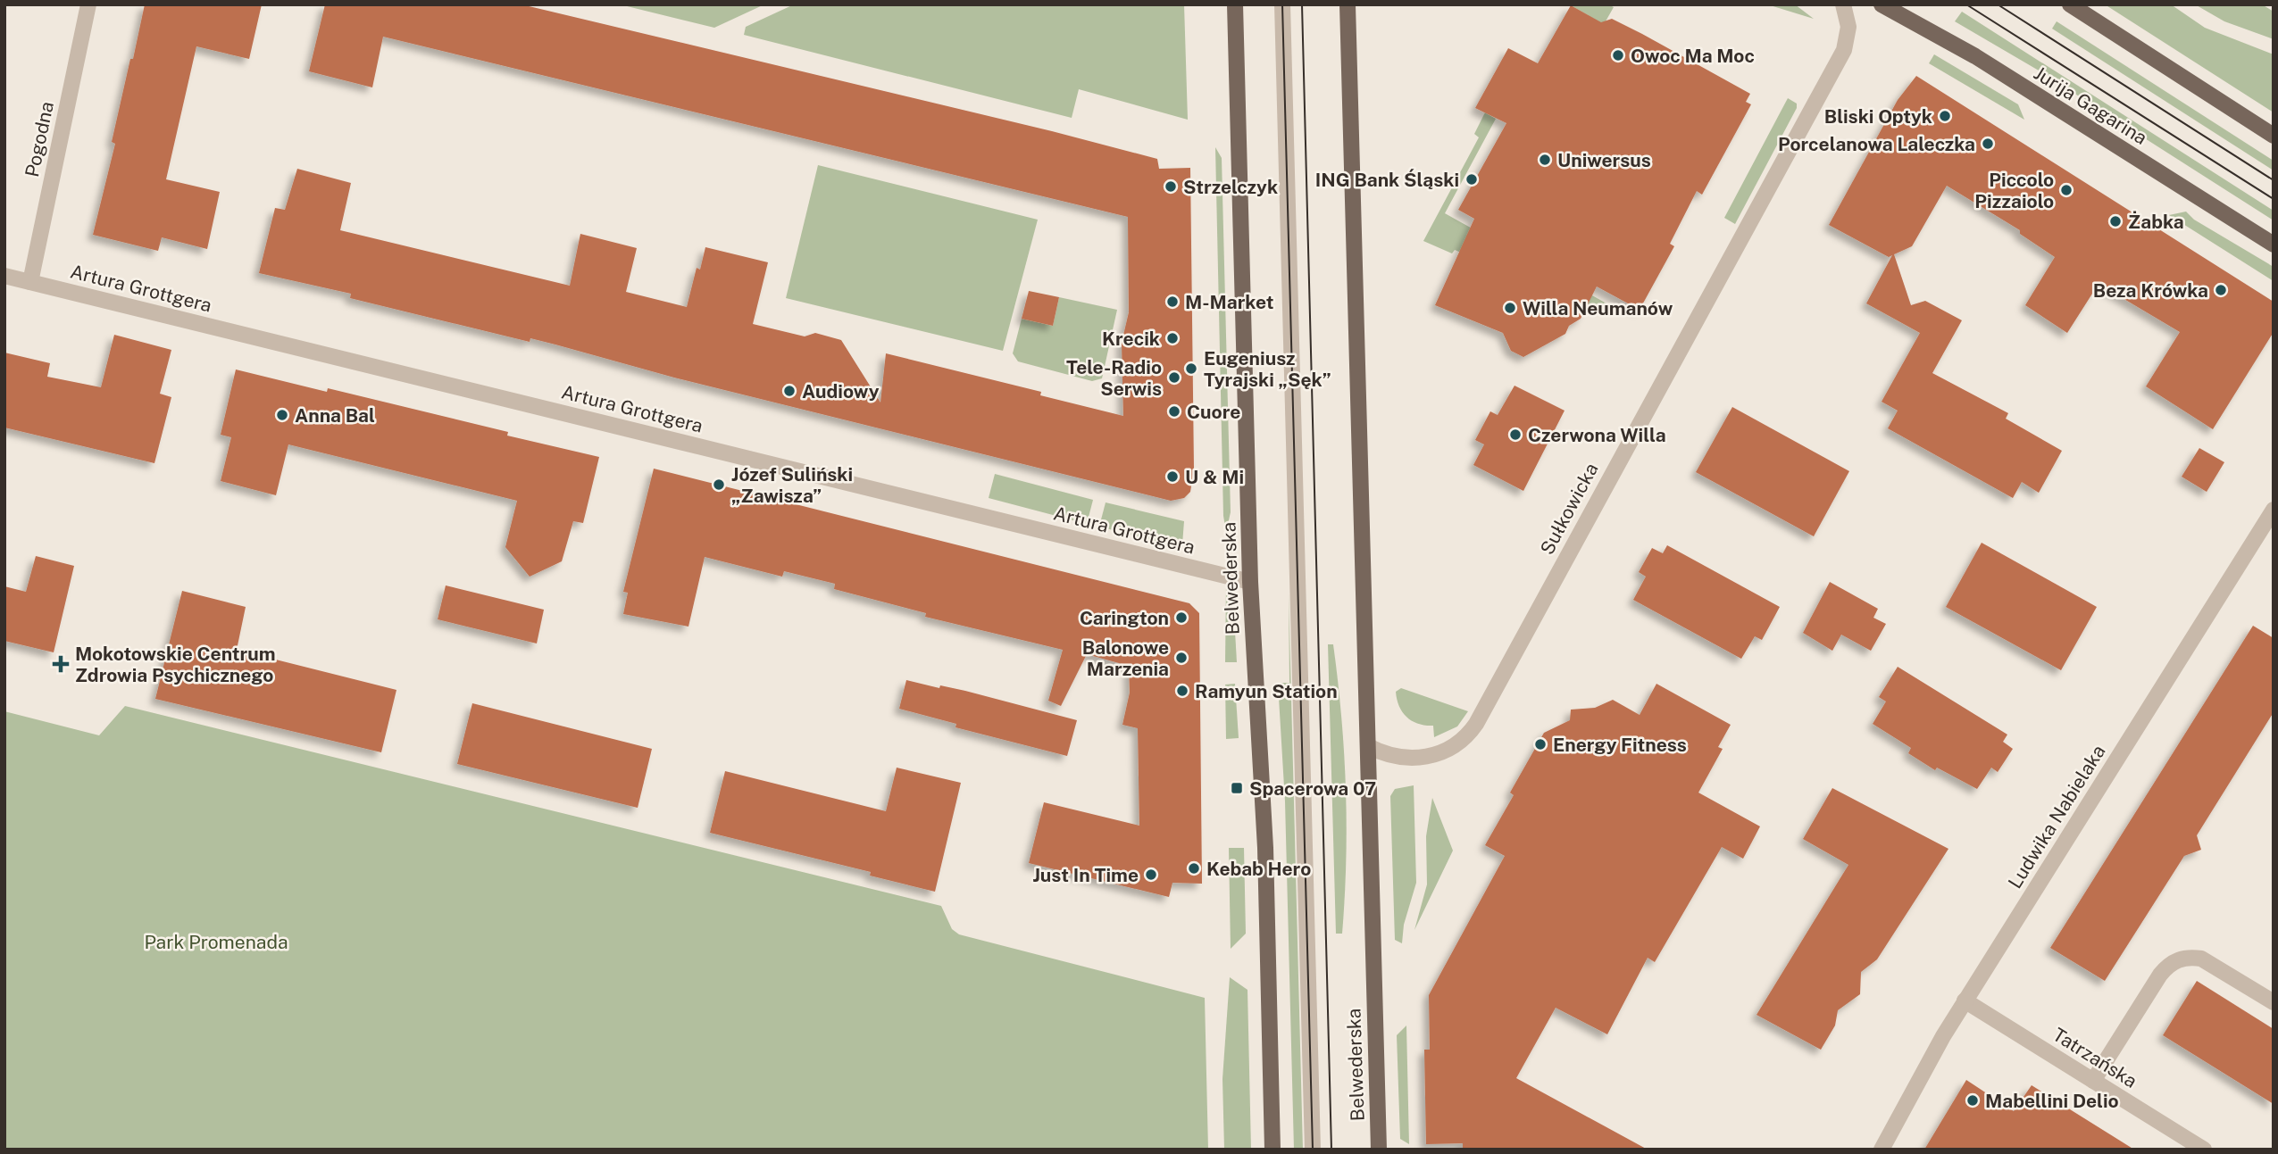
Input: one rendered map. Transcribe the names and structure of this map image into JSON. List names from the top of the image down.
{
  "streets": {
    "main road": ["Jurija Gagarina", "Belwederska"],
    "street": [
      "Pogodna",
      "Artura Grottgera",
      "Sułkowicka",
      "Ludwika Nabielaka",
      "Tatrzańska"
    ]
  },
  "crossings": [
    ["Pogodna", "Artura Grottgera"],
    ["Artura Grottgera", "Belwederska"],
    ["Sułkowicka", "Belwederska"],
    ["Ludwika Nabielaka", "Tatrzańska"]
  ],
  "parks": ["Park Promenada"],
  "places": {
    "other": [
      "Owoc Ma Moc",
      "Bliski Optyk",
      "Porcelanowa Laleczka",
      "Uniwersus",
      "ING Bank Śląski",
      "Strzelczyk",
      "Piccolo Pizzaiolo",
      "Żabka",
      "Beza Krówka",
      "M-Market",
      "Willa Neumanów",
      "Krecik",
      "Eugeniusz Tyrajski „Sęk”",
      "Tele-Radio Serwis",
      "Audiowy",
      "Cuore",
      "Anna Bal",
      "Czerwona Willa",
      "U & Mi",
      "Józef Suliński „Zawisza”",
      "Carington",
      "Balonowe Marzenia",
      "Ramyun Station",
      "Energy Fitness",
      "Kebab Hero",
      "Just In Time",
      "Mabellini Delio"
    ],
    "health": ["Mokotowskie Centrum Zdrowia Psychicznego"],
    "transit": ["Spacerowa 07"]
  }
}
